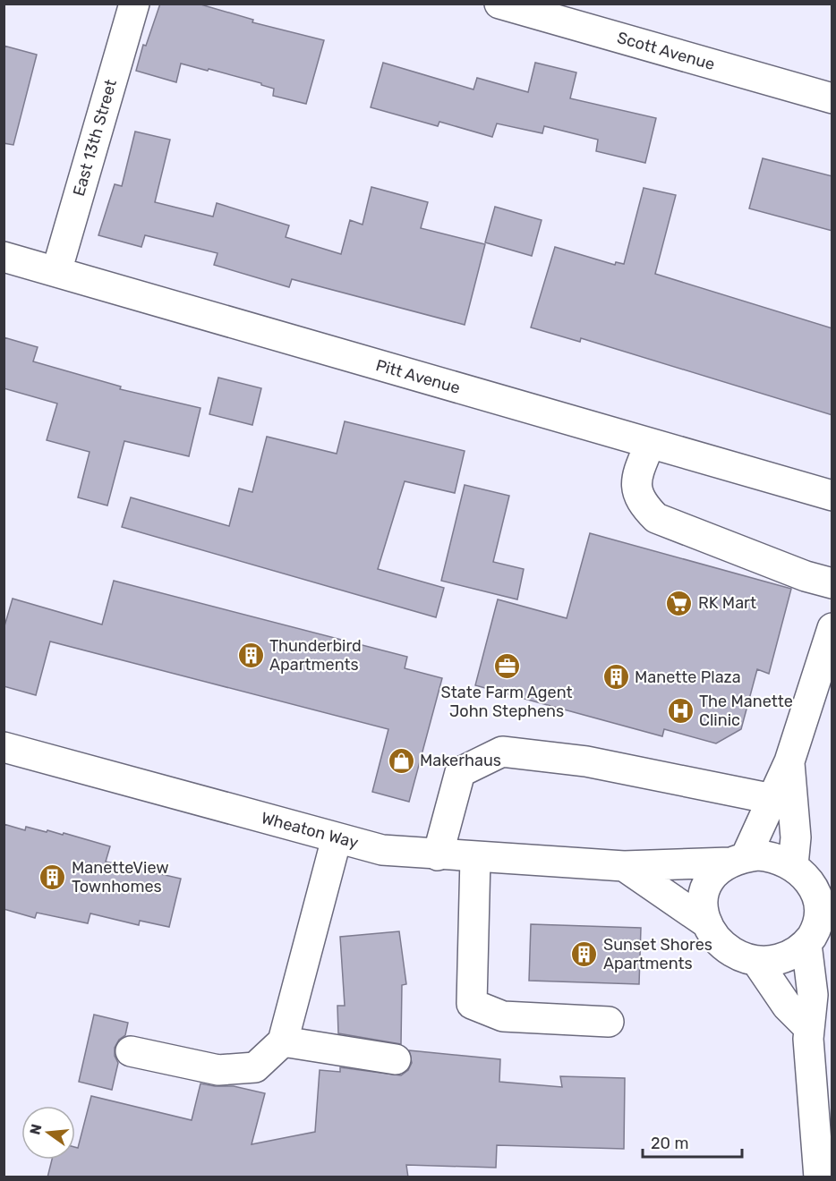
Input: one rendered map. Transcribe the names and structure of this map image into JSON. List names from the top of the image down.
{
  "streets": {
    "main road": [
      "Scott Avenue",
      "East 13th Street",
      "Pitt Avenue",
      "Wheaton Way"
    ]
  },
  "crossings": [
    ["East 13th Street", "Pitt Avenue"]
  ],
  "places": {
    "supermarket": ["RK Mart"],
    "building": [
      "Thunderbird Apartments",
      "Manette Plaza",
      "ManetteView Townhomes",
      "Sunset Shores Apartments"
    ],
    "office": ["State Farm Agent John Stephens"],
    "hospital": ["The Manette Clinic"],
    "shop": ["Makerhaus"]
  },
  "scale_bar": "20 m",
  "north": "left"
}
